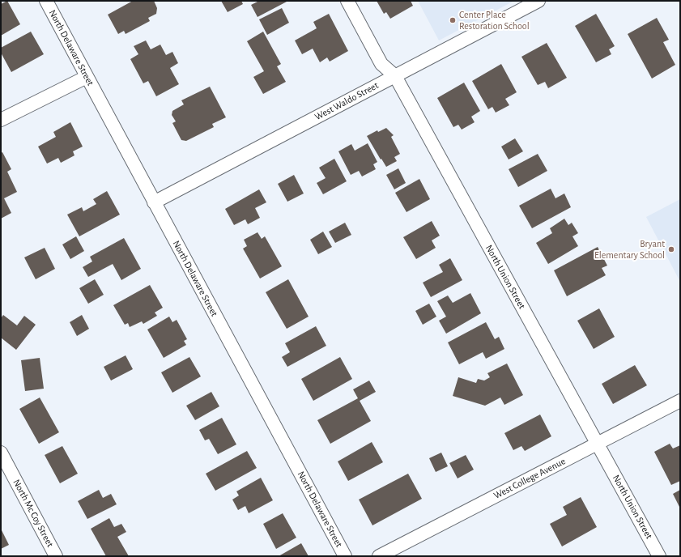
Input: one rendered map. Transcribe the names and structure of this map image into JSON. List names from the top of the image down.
{
  "streets": {
    "street": [
      "North Delaware Street",
      "West Waldo Street",
      "North Union Street",
      "West College Avenue",
      "North Mc Coy Street"
    ]
  },
  "crossings": [
    ["North Delaware Street", "West Waldo Street"],
    ["West Waldo Street", "North Union Street"],
    ["North Union Street", "West College Avenue"]
  ],
  "places": ["Center Place Restoration School", "Bryant Elementary School"]
}
